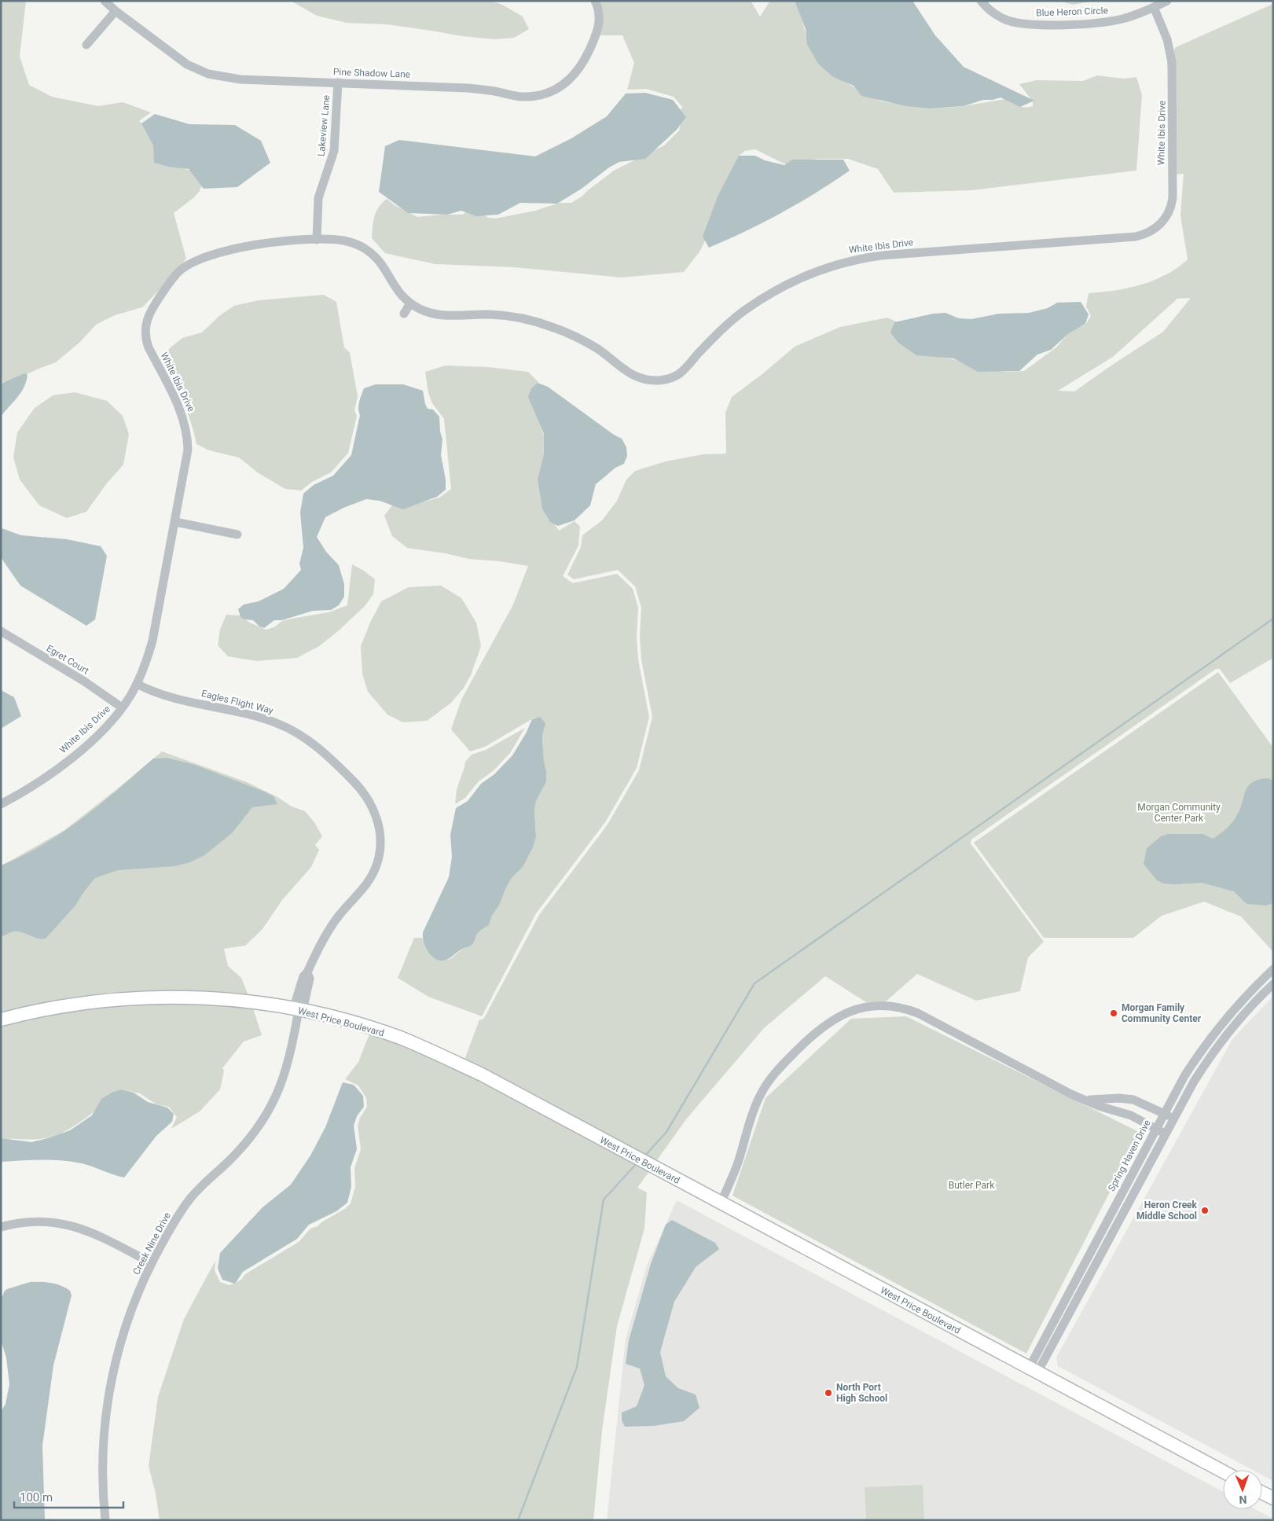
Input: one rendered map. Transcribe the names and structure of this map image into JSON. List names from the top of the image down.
{
  "streets": {
    "street": [
      "Blue Heron Circle",
      "Pine Shadow Lane",
      "Lakeview Lane",
      "White Ibis Drive",
      "Egret Court",
      "Eagles Flight Way",
      "West Price Boulevard",
      "Spring Haven Drive",
      "Creek Nine Drive"
    ]
  },
  "crossings": [
    ["Blue Heron Circle", "White Ibis Drive"],
    ["Pine Shadow Lane", "Lakeview Lane"],
    ["Lakeview Lane", "White Ibis Drive"],
    ["White Ibis Drive", "Egret Court"],
    ["White Ibis Drive", "Eagles Flight Way"],
    ["Eagles Flight Way", "West Price Boulevard"],
    ["Eagles Flight Way", "Creek Nine Drive"],
    ["West Price Boulevard", "Spring Haven Drive"],
    ["West Price Boulevard", "Creek Nine Drive"]
  ],
  "parks": ["Morgan Community Center Park", "Butler Park"],
  "places": ["Morgan Family Community Center", "Heron Creek Middle School", "North Port High School"],
  "scale_bar": "100 m",
  "north": "bottom"
}
